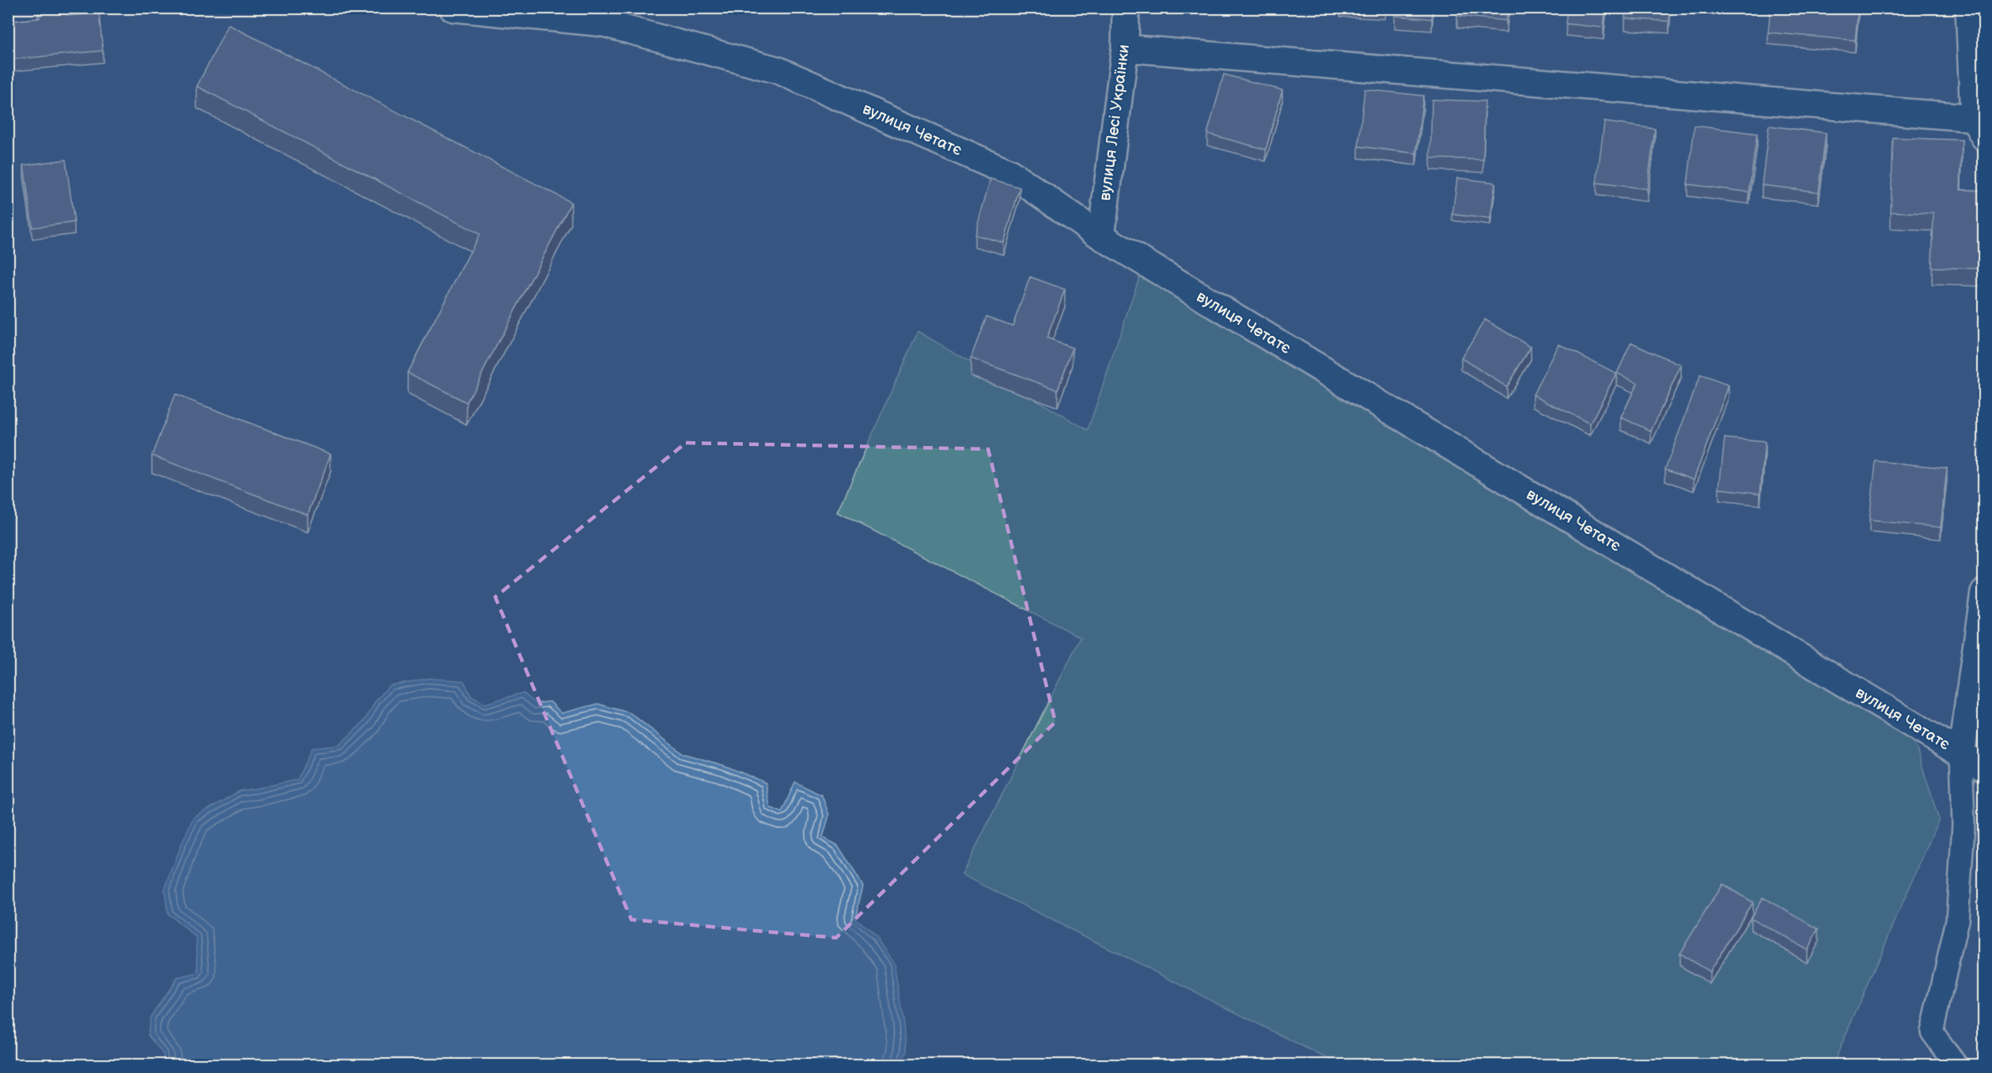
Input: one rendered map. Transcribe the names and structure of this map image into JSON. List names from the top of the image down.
{
  "streets": {
    "street": ["вулиця Лесі Українки", "вулиця Четатє"]
  },
  "crossings": [
    ["вулиця Лесі Українки", "вулиця Четатє"]
  ]
}
